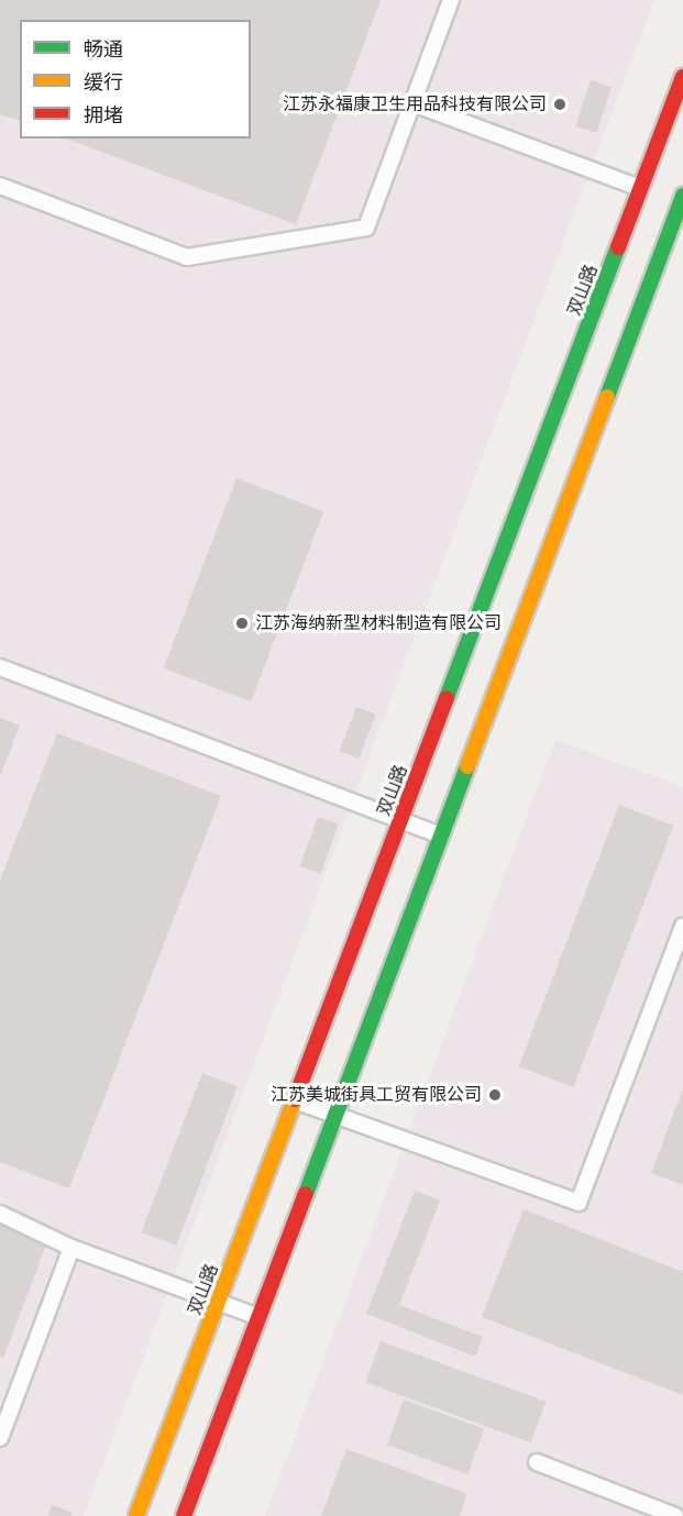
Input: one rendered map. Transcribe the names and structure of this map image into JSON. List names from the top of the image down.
{
  "streets": {
    "street": ["双山路"]
  },
  "places": ["江苏永福康卫生用品科技有限公司", "江苏海纳新型材料制造有限公司", "江苏美城街具工贸有限公司"],
  "legend": ["畅通", "缓行", "拥堵"]
}
